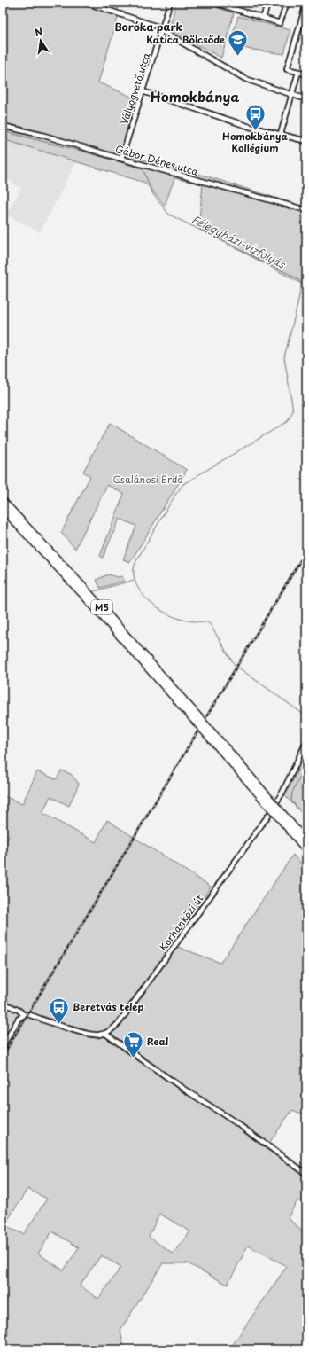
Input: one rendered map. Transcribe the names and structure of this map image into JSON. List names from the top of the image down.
{
  "streets": {
    "highway": ["M5"],
    "street": ["Vályogvető utca", "Gábor Dénes utca", "Korhánközi út"]
  },
  "crossings": [
    ["Vályogvető utca", "Gábor Dénes utca"]
  ],
  "districts": ["Boróka park", "Homokbánya"],
  "water": ["Félegyházi-vízfolyás"],
  "parks": ["Csalánosi Erdő"],
  "places": {
    "school or university": ["Katica Bölcsőde"],
    "bus stop": ["Homokbánya Kollégium", "Beretvás telep"],
    "supermarket": ["Real"]
  },
  "north": "top"
}
